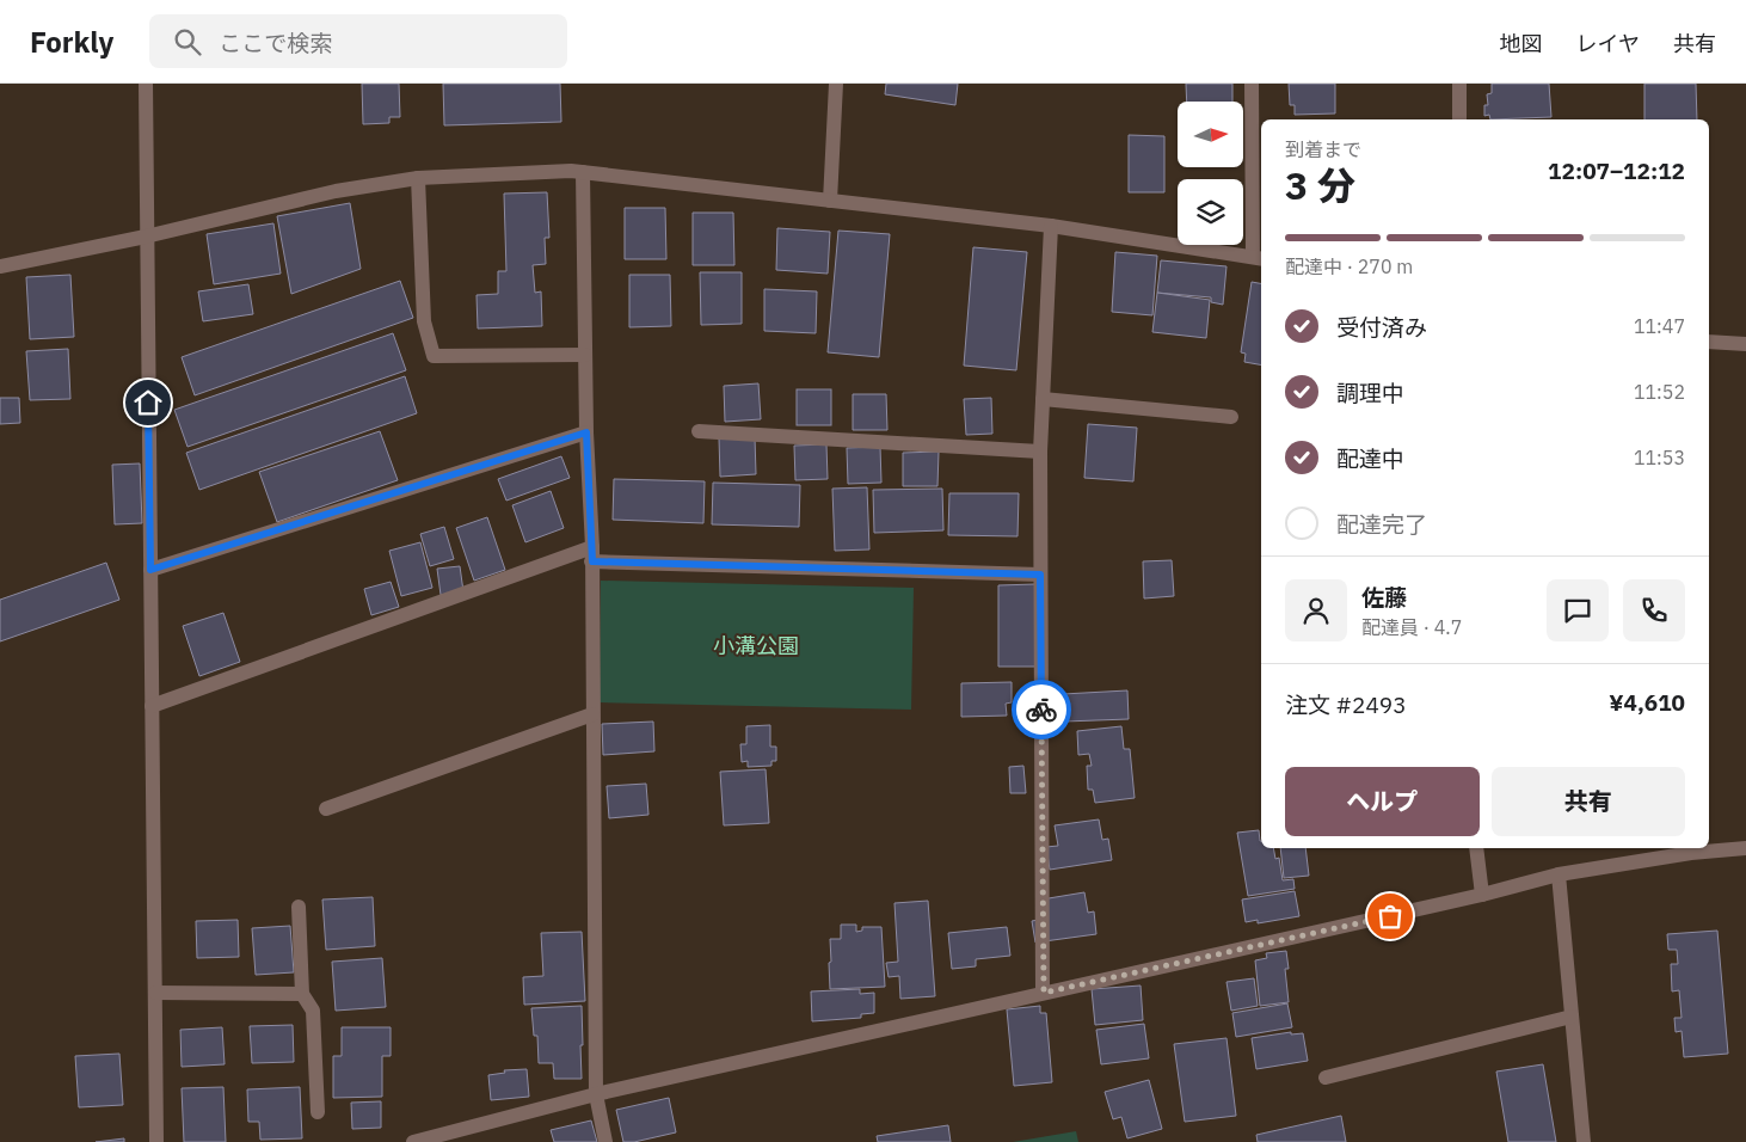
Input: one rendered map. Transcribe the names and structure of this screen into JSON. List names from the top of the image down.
{
  "parks": ["小溝公園"],
  "north": "right",
  "page": {
    "header": "Forkly",
    "search": "ここで検索",
    "nav": ["地図", "レイヤ", "共有"],
    "heading": ["3 分", "到着まで", "12:07–12:12"],
    "panel": [
      "佐藤",
      "配達員 · 4.7",
      "注文 #2493",
      "¥4,610"
    ],
    "bar": "配達中 · 270 m",
    "list": [
      ["受付済み", "11:47"],
      ["調理中", "11:52"],
      ["配達中", "11:53"],
      "配達完了"
    ],
    "buttons": ["ヘルプ", "共有"]
  }
}
